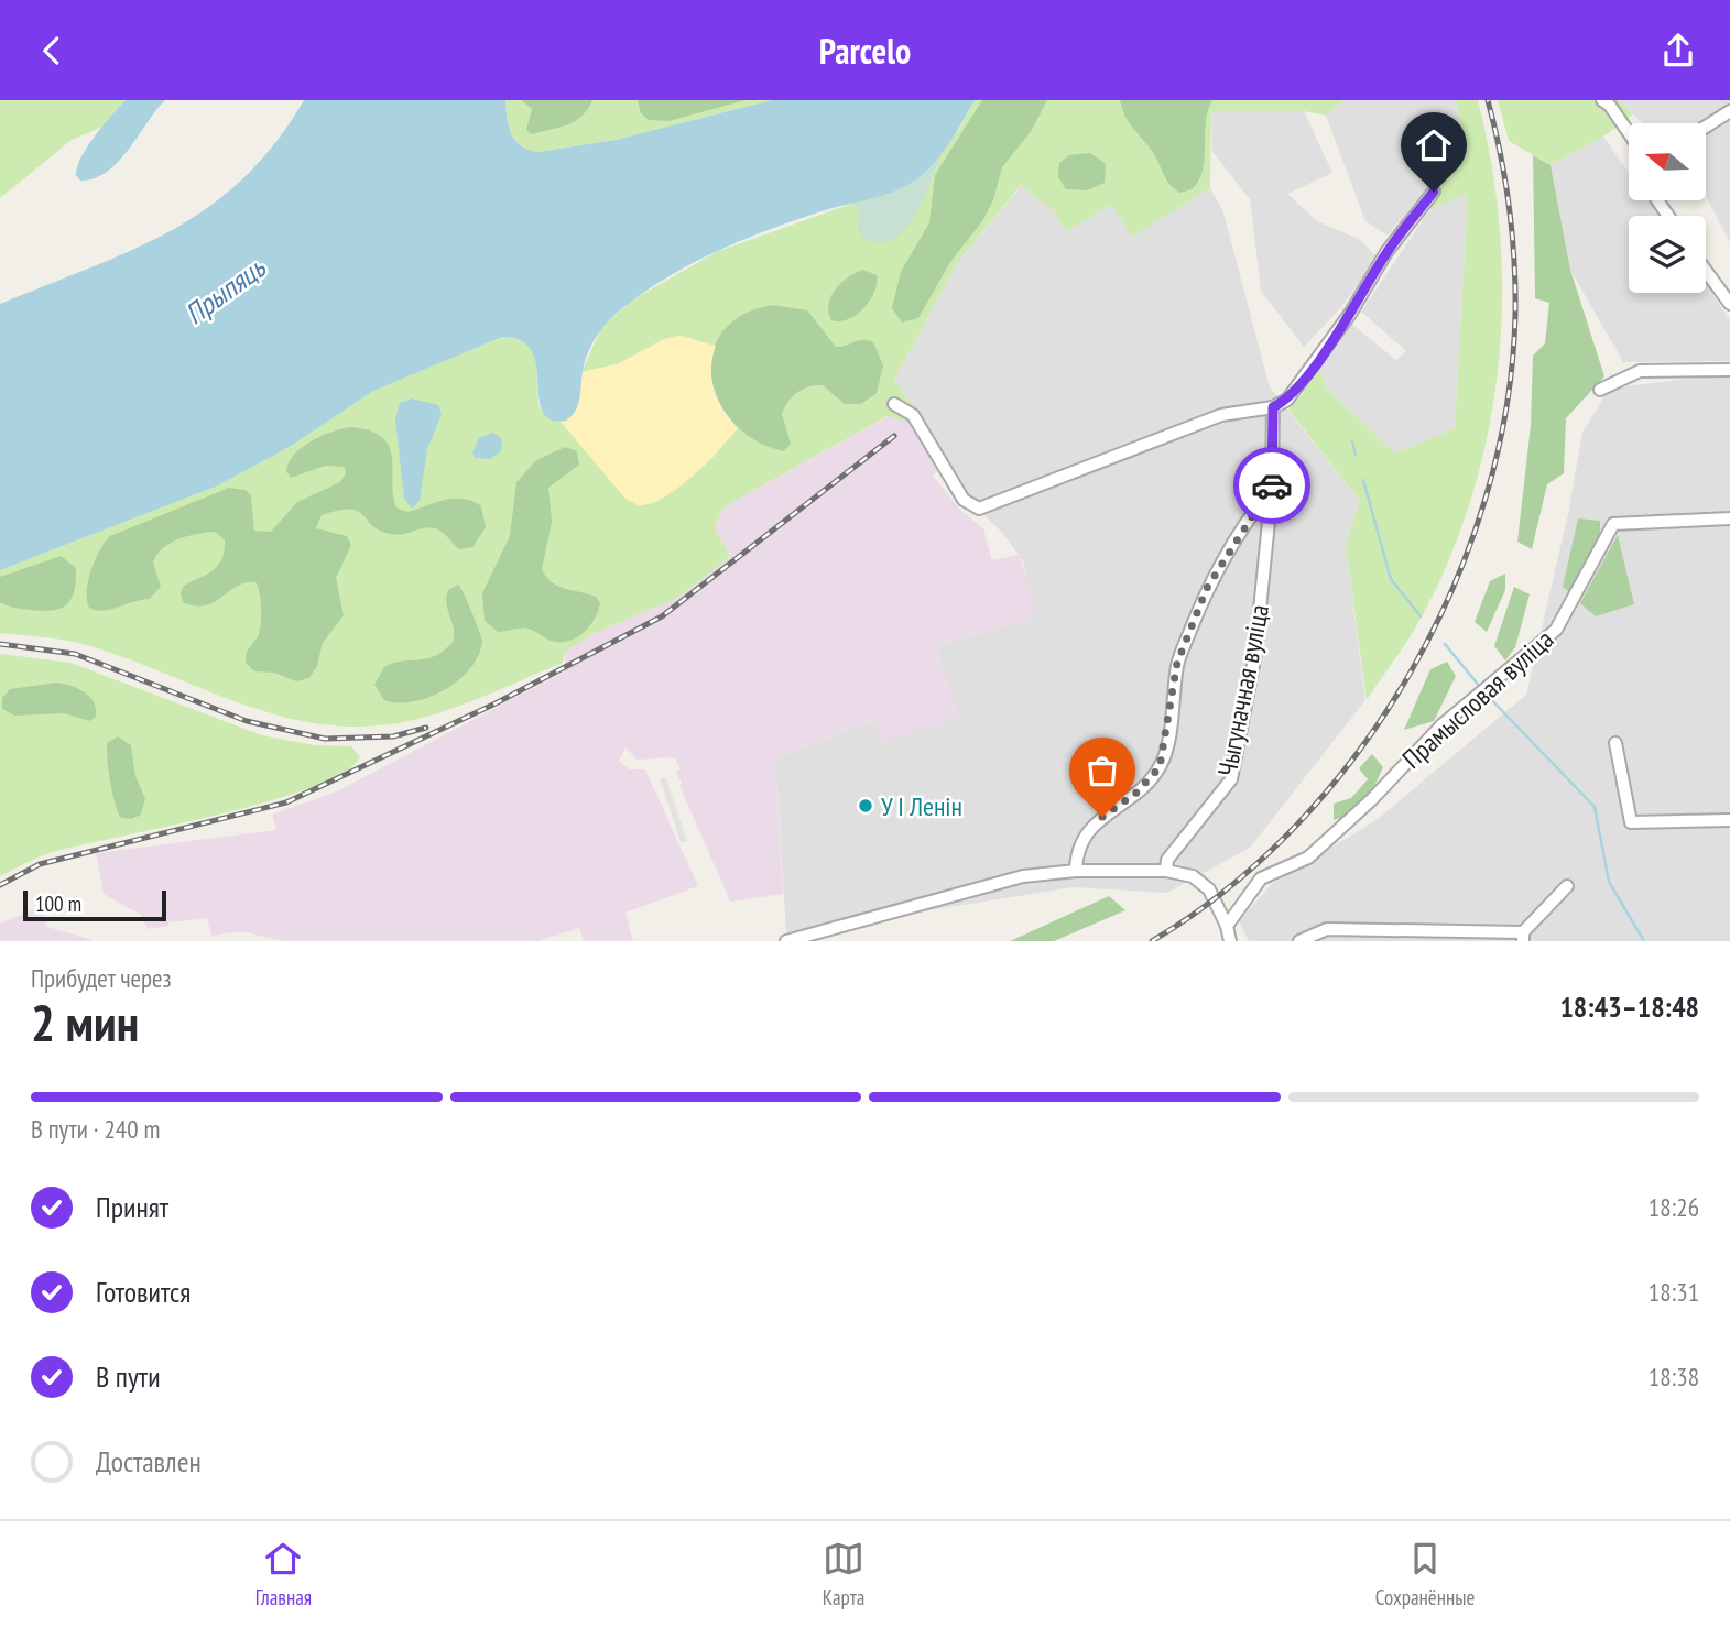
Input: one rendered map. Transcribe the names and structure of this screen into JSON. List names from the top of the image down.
{
  "streets": {
    "street": ["Чыгуначная вуліца", "Прамысловая вуліца"]
  },
  "water": ["Прыпяць"],
  "places": ["У І Ленін"],
  "scale_bar": "100 m",
  "north": "left",
  "page": {
    "header": "Parcelo",
    "scale": "100 m",
    "heading": ["2 мин", "Прибудет через", "18:43–18:48"],
    "bar": "В пути · 240 m",
    "list": [
      ["Принят", "18:26"],
      ["Готовится", "18:31"],
      ["В пути", "18:38"],
      "Доставлен"
    ],
    "tabs": ["Главная", "Карта", "Сохранённые"]
  }
}
